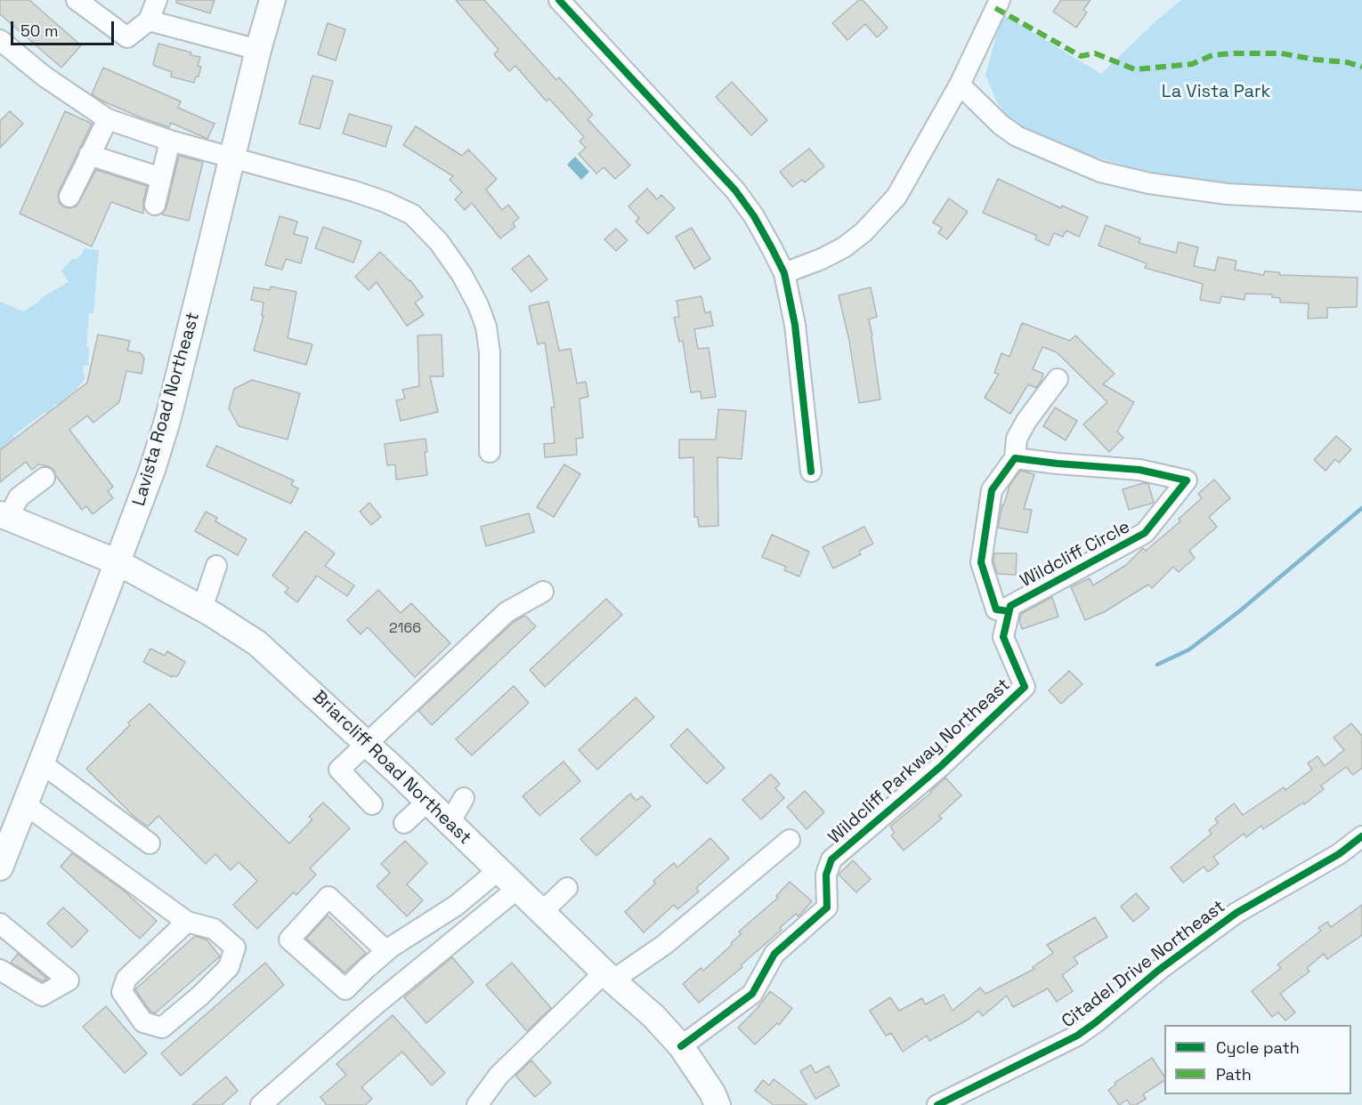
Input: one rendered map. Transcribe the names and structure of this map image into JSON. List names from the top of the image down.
{
  "streets": {
    "main road": ["Lavista Road Northeast", "Briarcliff Road Northeast"],
    "street": ["Wildcliff Circle", "Wildcliff Parkway Northeast", "Citadel Drive Northeast"]
  },
  "crossings": [
    ["Lavista Road Northeast", "Briarcliff Road Northeast"],
    ["Wildcliff Circle", "Wildcliff Parkway Northeast"],
    ["Wildcliff Parkway Northeast", "Briarcliff Road Northeast"]
  ],
  "parks": ["La Vista Park"],
  "house_numbers": ["2166"],
  "legend": ["Cycle path", "Path"],
  "scale_bar": "50 m"
}
